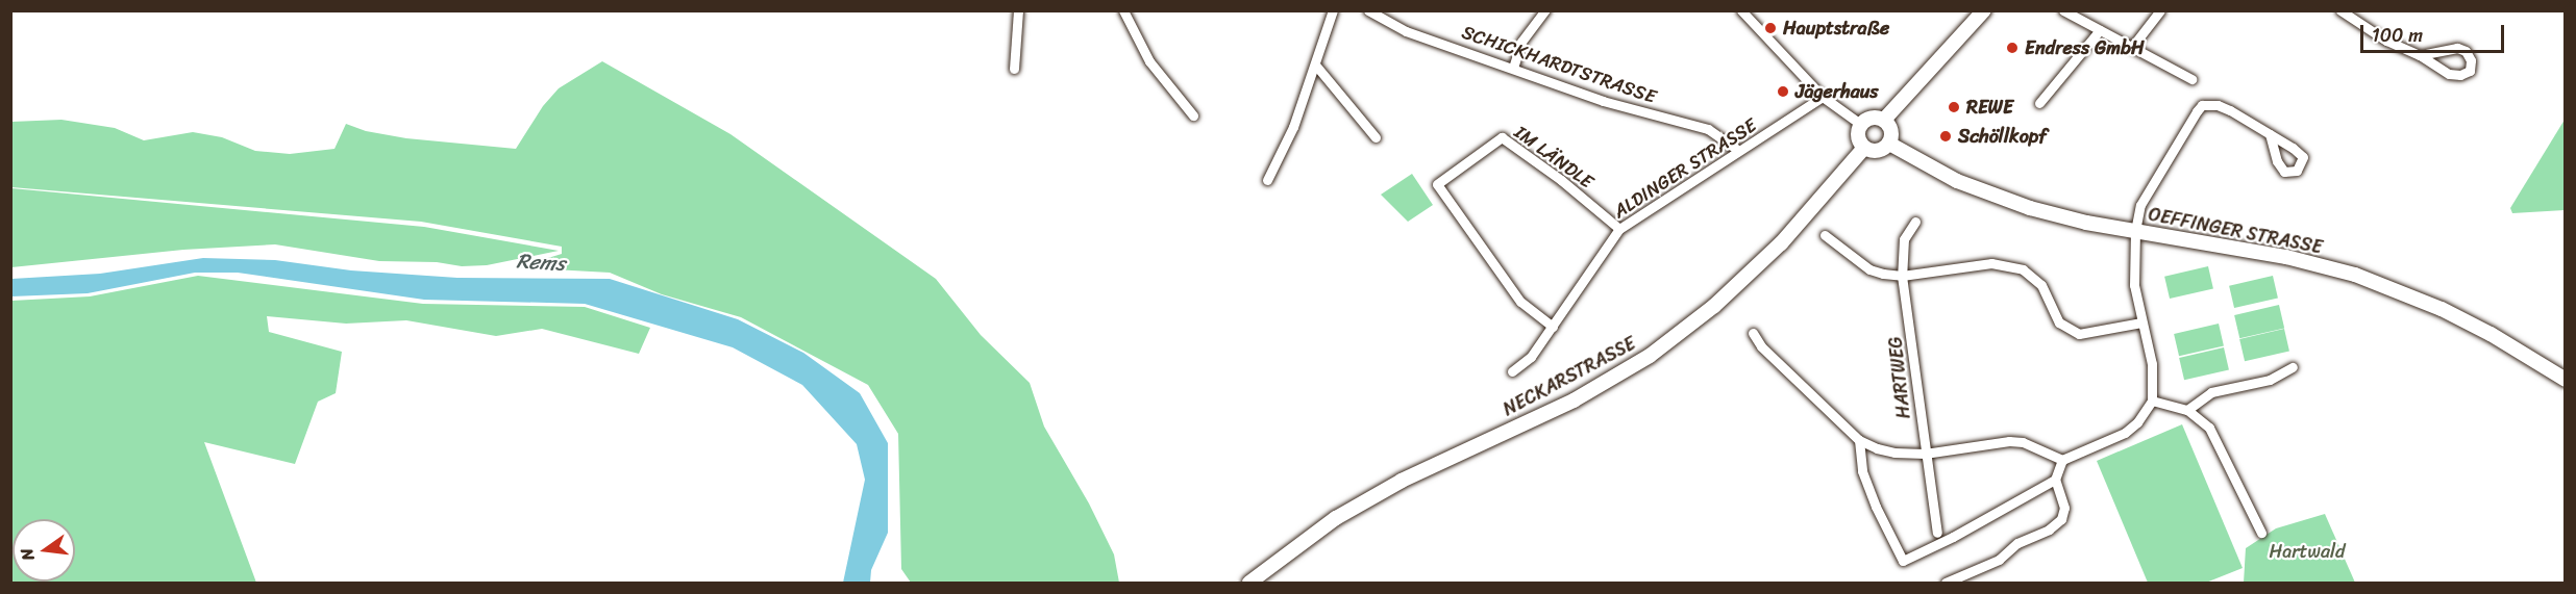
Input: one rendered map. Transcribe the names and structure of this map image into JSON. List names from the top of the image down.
{
  "streets": {
    "main road": ["OEFFINGER STRASSE", "NECKARSTRASSE"],
    "street": [
      "SCHICKHARDTSTRASSE",
      "IM LÄNDLE",
      "ALDINGER STRASSE",
      "HARTWEG"
    ]
  },
  "crossings": [
    ["SCHICKHARDTSTRASSE", "ALDINGER STRASSE"],
    ["IM LÄNDLE", "ALDINGER STRASSE"],
    ["OEFFINGER STRASSE", "NECKARSTRASSE"]
  ],
  "water": ["Rems"],
  "parks": ["Hartwald"],
  "places": [
    "Hauptstraße",
    "Endress GmbH",
    "Jägerhaus",
    "REWE",
    "Schöllkopf"
  ],
  "scale_bar": "100 m",
  "north": "left"
}
